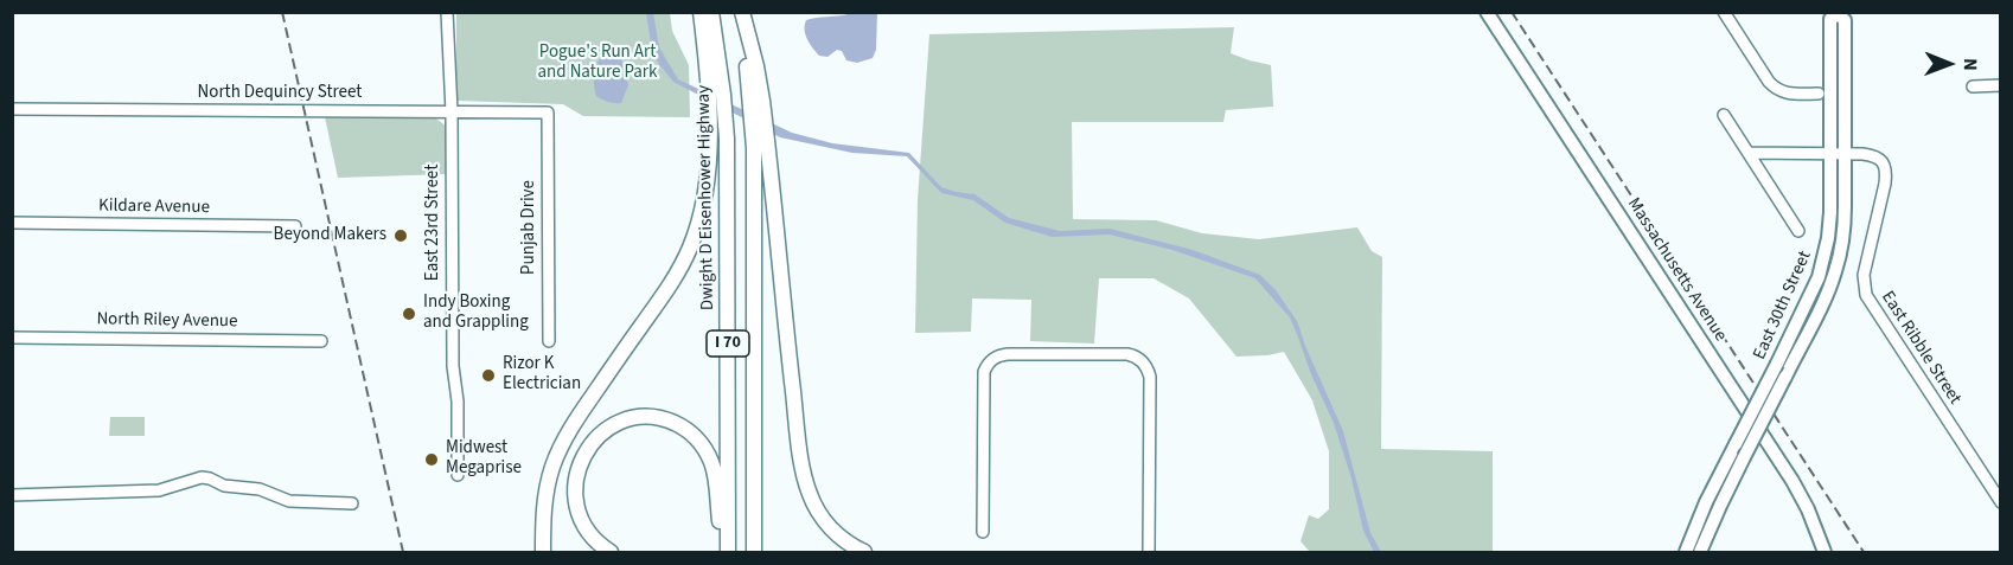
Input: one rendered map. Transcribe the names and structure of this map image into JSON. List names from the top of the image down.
{
  "streets": {
    "highway": ["Dwight D Eisenhower Highway", "I 70"],
    "main road": ["Massachusetts Avenue", "East 30th Street"],
    "street": [
      "North Dequincy Street",
      "Kildare Avenue",
      "East 23rd Street",
      "Punjab Drive",
      "North Riley Avenue",
      "East Ribble Street"
    ]
  },
  "crossings": [
    ["North Dequincy Street", "East 23rd Street"],
    ["North Dequincy Street", "Punjab Drive"],
    ["East 30th Street", "East Ribble Street"]
  ],
  "parks": ["Pogue's Run Art and Nature Park"],
  "places": [
    "Beyond Makers",
    "Indy Boxing and Grappling",
    "Rizor K Electrician",
    "Midwest Megaprise"
  ],
  "north": "right"
}
